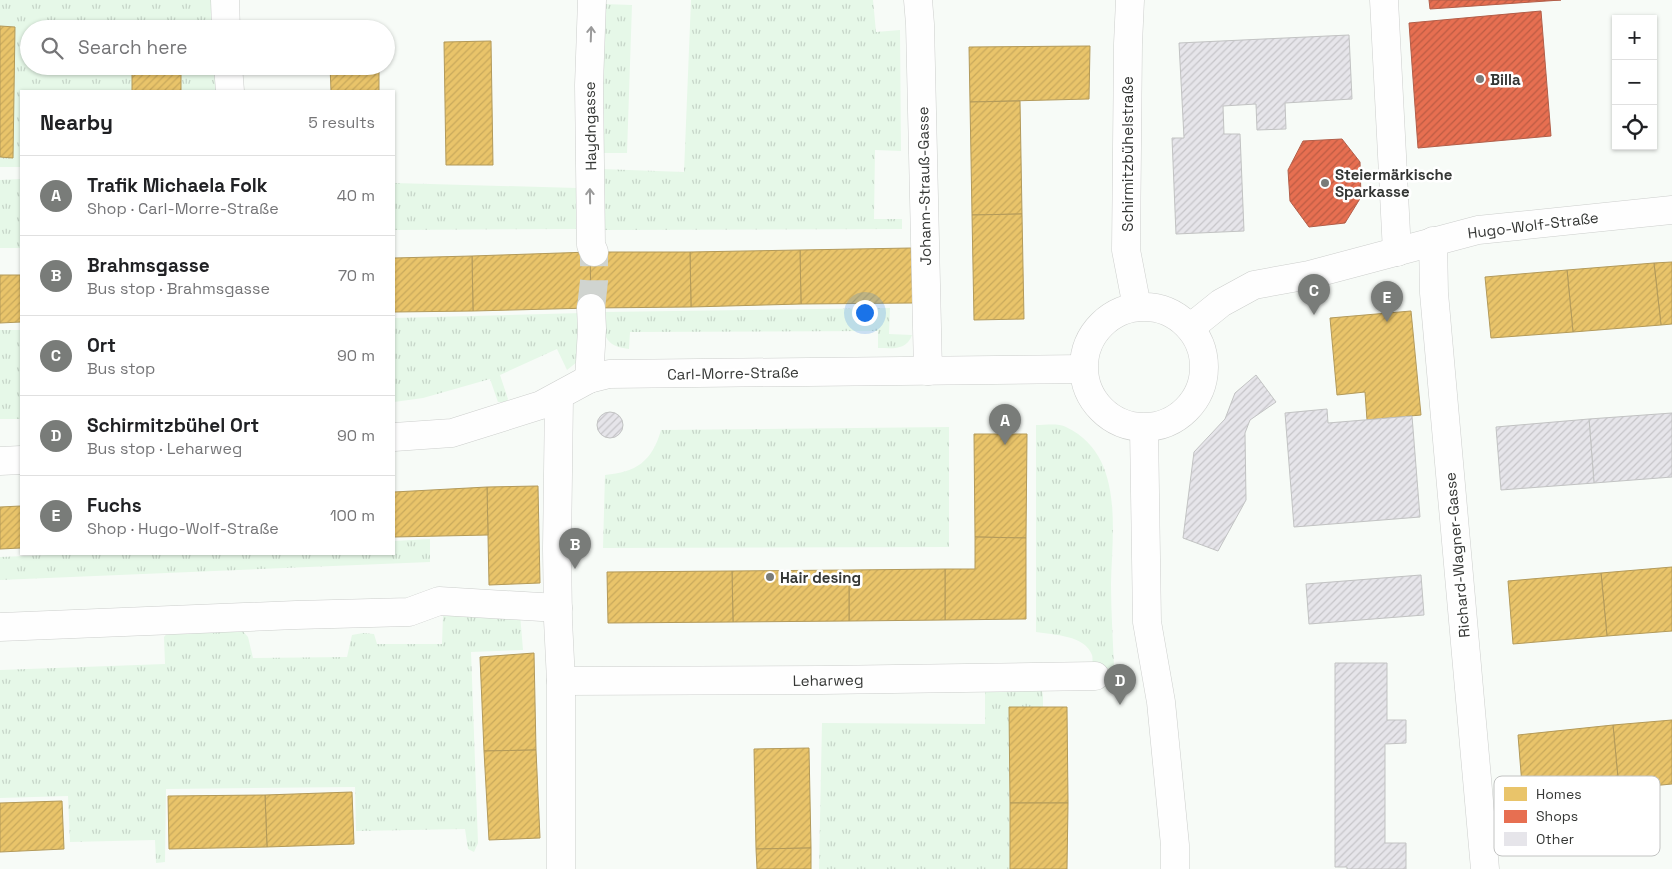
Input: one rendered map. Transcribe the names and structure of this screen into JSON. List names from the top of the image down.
{
  "streets": {
    "street": [
      "Haydngasse",
      "Schirmitzbühelstraße",
      "Johann-Strauß-Gasse",
      "Hugo-Wolf-Straße",
      "Carl-Morre-Straße",
      "Richard-Wagner-Gasse",
      "Leharweg"
    ]
  },
  "crossings": [
    ["Schirmitzbühelstraße", "Hugo-Wolf-Straße"],
    ["Schirmitzbühelstraße", "Carl-Morre-Straße"],
    ["Johann-Strauß-Gasse", "Carl-Morre-Straße"],
    ["Hugo-Wolf-Straße", "Carl-Morre-Straße"],
    ["Hugo-Wolf-Straße", "Richard-Wagner-Gasse"]
  ],
  "one_way": ["Haydngasse"],
  "places": ["Billa", "Steiermärkische Sparkasse", "Hair desing"],
  "legend": ["Homes", "Shops", "Other"],
  "page": {
    "map_buttons": ["+", "−"],
    "search": "Search here",
    "heading": ["Nearby", "5 results"],
    "list": [
      {
        "mark": "A",
        "name": "Trafik Michaela Folk",
        "note": "Shop · Carl-Morre-Straße",
        "value": "40 m"
      },
      {
        "mark": "B",
        "name": "Brahmsgasse",
        "note": "Bus stop · Brahmsgasse",
        "value": "70 m"
      },
      {
        "mark": "C",
        "name": "Ort",
        "note": "Bus stop",
        "value": "90 m"
      },
      {
        "mark": "D",
        "name": "Schirmitzbühel Ort",
        "note": "Bus stop · Leharweg",
        "value": "90 m"
      },
      {
        "mark": "E",
        "name": "Fuchs",
        "note": "Shop · Hugo-Wolf-Straße",
        "value": "100 m"
      }
    ],
    "pins": [
      "C",
      "E",
      "A",
      "B",
      "D"
    ]
  }
}
